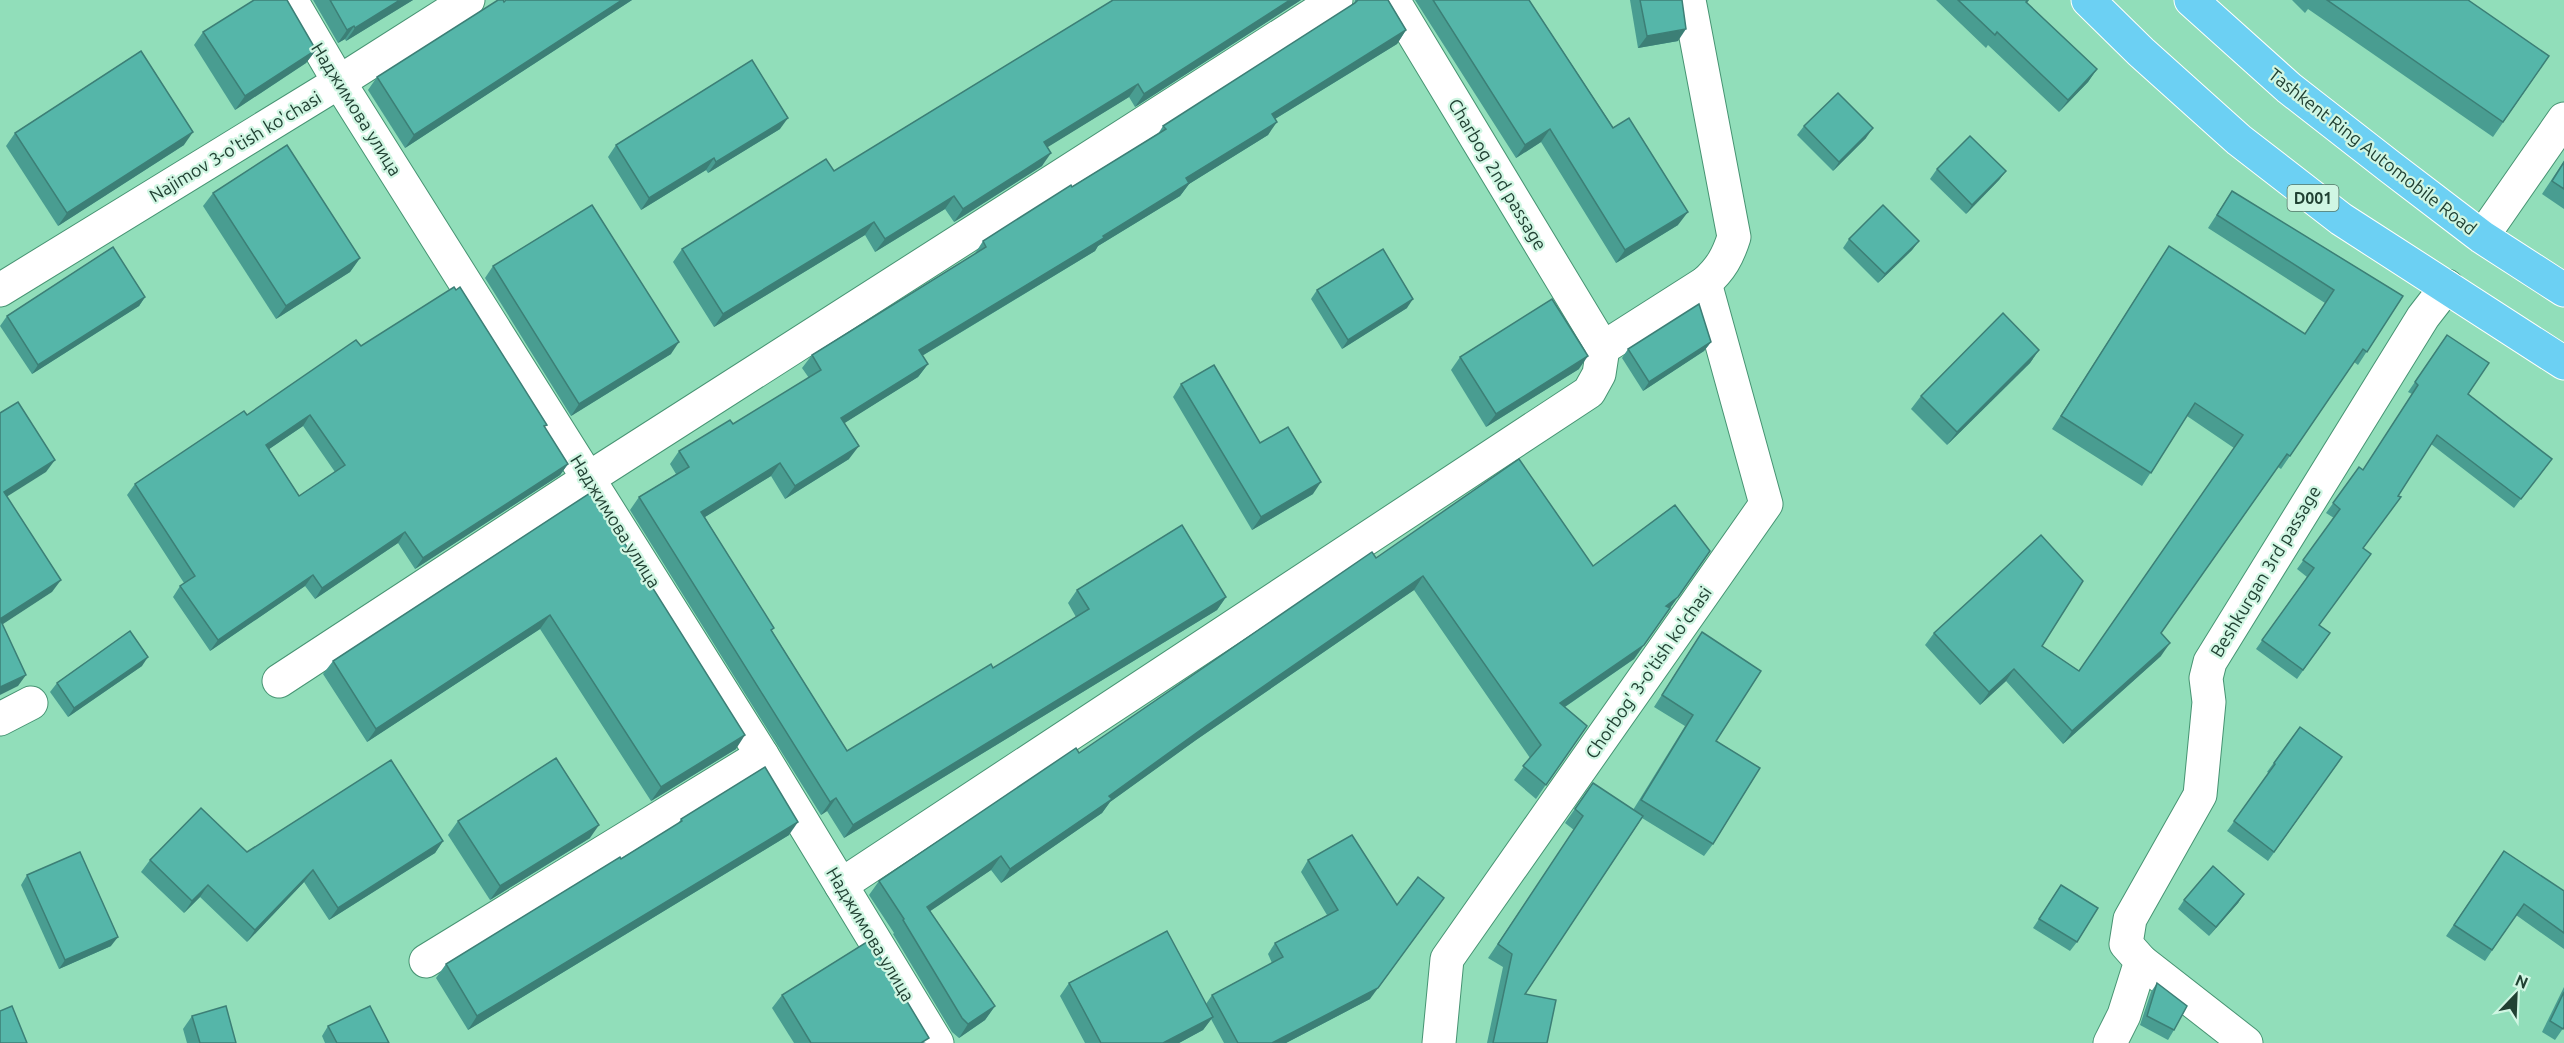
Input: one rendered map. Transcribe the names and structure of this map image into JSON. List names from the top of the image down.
{
  "streets": {
    "highway": ["Tashkent Ring Automobile Road", "D001"],
    "street": [
      "Наджимова улица",
      "Najimov 3-o'tish ko'chasi",
      "Charbog 2nd passage",
      "Beshkurgan 3rd passage",
      "Chorbog' 3-o'tish ko'chasi"
    ]
  },
  "crossings": [
    ["Наджимова улица", "Najimov 3-o'tish ko'chasi"],
    ["D001", "Beshkurgan 3rd passage"]
  ],
  "north": "top right"
}
